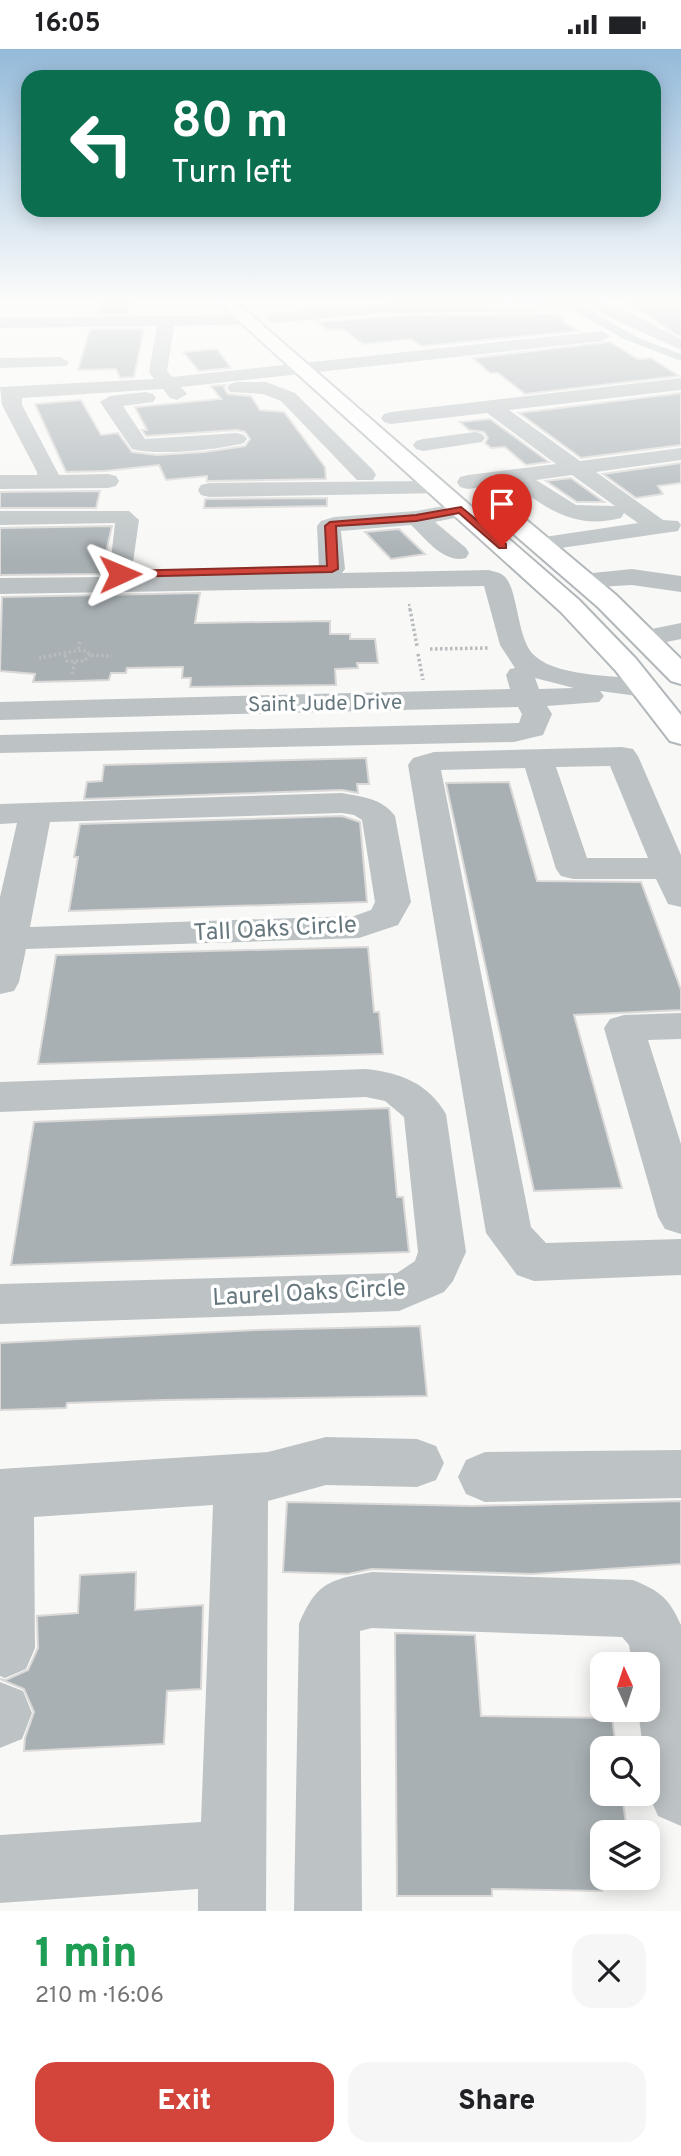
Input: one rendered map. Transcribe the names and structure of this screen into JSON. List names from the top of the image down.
{
  "streets": {
    "street": ["Saint Jude Drive", "Tall Oaks Circle", "Laurel Oaks Circle"]
  },
  "north": "top",
  "page": {
    "status": "16:05",
    "turn": ["80 m", "Turn left"],
    "heading": ["1 min", "210 m · 16:06"],
    "buttons": ["Exit", "Share"]
  }
}
